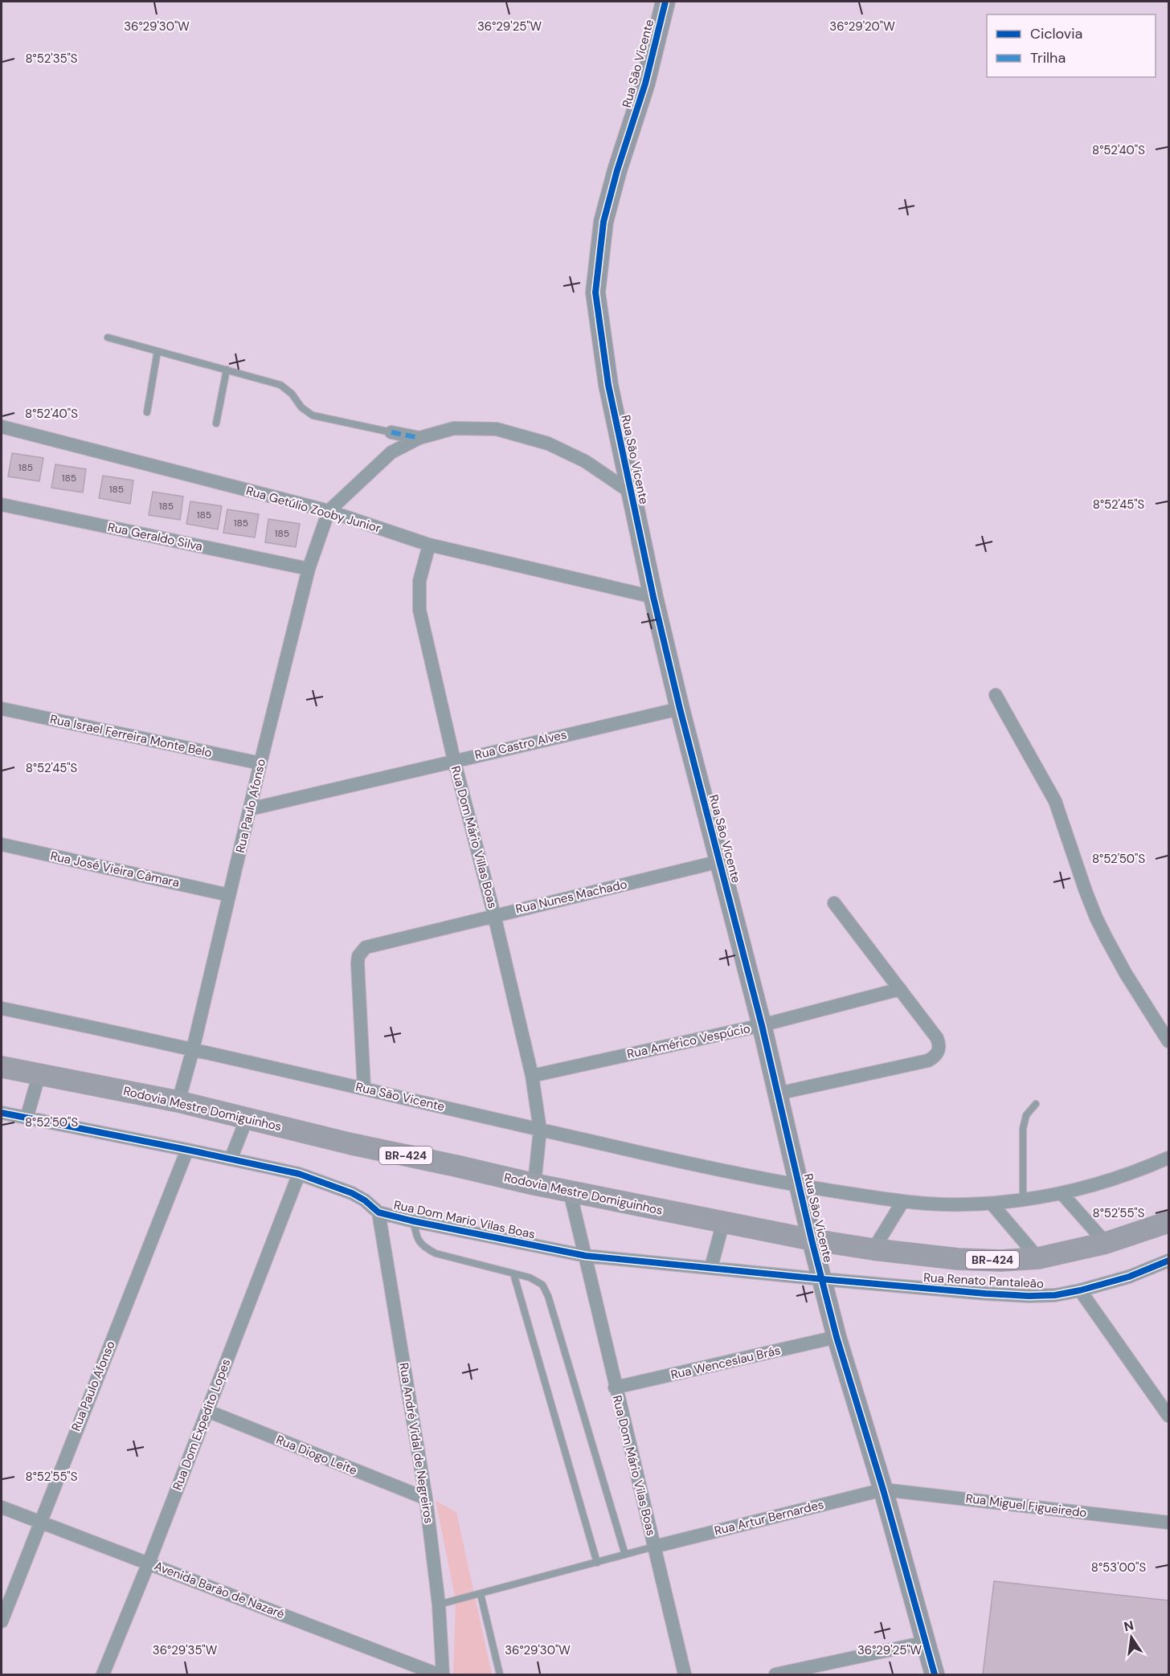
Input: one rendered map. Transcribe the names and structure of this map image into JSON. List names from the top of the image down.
{
  "streets": {
    "main road": ["Rodovia Mestre Domiguinhos", "BR-424"],
    "street": [
      "Rua São Vicente",
      "Rua Getúlio Zooby Junior",
      "Rua Geraldo Silva",
      "Rua Israel Ferreira Monte Belo",
      "Rua Castro Alves",
      "Rua Paulo Afonso",
      "Rua Dom Mário Villas Boas",
      "Rua José Vieira Câmara",
      "Rua Nunes Machado",
      "Rua Américo Vespúcio",
      "Rua Dom Mario Vilas Boas",
      "Rua Renato Pantaleão",
      "Rua Wenceslau Brás",
      "Rua Dom Expedito Lopes",
      "Rua André Vidal de Negreiros",
      "Rua Diogo Leite",
      "Rua Dom Mário Vilas Boas",
      "Rua Miguel Figueiredo",
      "Rua Artur Bernardes",
      "Avenida Barão de Nazaré"
    ]
  },
  "crossings": [
    ["Rua São Vicente", "Rua Getúlio Zooby Junior"],
    ["Rua São Vicente", "Rua Castro Alves"],
    ["Rua São Vicente", "Rua Paulo Afonso"],
    ["Rua São Vicente", "Rua Dom Mário Villas Boas"],
    ["Rua São Vicente", "Rua Nunes Machado"],
    ["Rua São Vicente", "Rua Américo Vespúcio"],
    ["Rua São Vicente", "Rodovia Mestre Domiguinhos"],
    ["Rua São Vicente", "Rua Dom Mario Vilas Boas"],
    ["Rua São Vicente", "Rua Renato Pantaleão"],
    ["Rua São Vicente", "Rua Wenceslau Brás"],
    ["Rua São Vicente", "Rua Miguel Figueiredo"],
    ["Rua São Vicente", "Rua Artur Bernardes"],
    ["Rua Getúlio Zooby Junior", "Rua Paulo Afonso"],
    ["Rua Getúlio Zooby Junior", "Rua Dom Mário Villas Boas"],
    ["Rua Geraldo Silva", "Rua Paulo Afonso"],
    ["Rua Israel Ferreira Monte Belo", "Rua Paulo Afonso"],
    ["Rua Castro Alves", "Rua Paulo Afonso"],
    ["Rua Castro Alves", "Rua Dom Mário Villas Boas"],
    ["Rua Paulo Afonso", "Rua José Vieira Câmara"],
    ["Rua Paulo Afonso", "Rodovia Mestre Domiguinhos"],
    ["Rua Paulo Afonso", "Rua Dom Mario Vilas Boas"],
    ["Rua Paulo Afonso", "Avenida Barão de Nazaré"],
    ["Rua Dom Mário Villas Boas", "Rua Nunes Machado"],
    ["Rua Dom Mário Villas Boas", "Rua Américo Vespúcio"],
    ["Rua Dom Mário Villas Boas", "Rodovia Mestre Domiguinhos"],
    ["Rodovia Mestre Domiguinhos", "Rua Dom Mário Vilas Boas"],
    ["Rua Dom Mario Vilas Boas", "Rua Renato Pantaleão"],
    ["Rua Dom Mario Vilas Boas", "Rua Dom Expedito Lopes"],
    ["Rua Dom Mario Vilas Boas", "Rua André Vidal de Negreiros"],
    ["Rua Dom Mario Vilas Boas", "Rua Dom Mário Vilas Boas"],
    ["Rua Wenceslau Brás", "Rua Dom Mário Vilas Boas"],
    ["Rua Dom Expedito Lopes", "Rua Diogo Leite"],
    ["Rua Dom Expedito Lopes", "Avenida Barão de Nazaré"],
    ["Rua André Vidal de Negreiros", "Rua Diogo Leite"],
    ["Rua Dom Mário Vilas Boas", "Rua Artur Bernardes"],
    ["Rua Miguel Figueiredo", "Rua Artur Bernardes"]
  ],
  "house_numbers": [
    "185",
    "185",
    "185",
    "185",
    "185",
    "185",
    "185"
  ],
  "legend": ["Ciclovia", "Trilha"],
  "north": "top",
  "coordinates": [
    "36°29'30\"W",
    "36°29'25\"W",
    "36°29'20\"W",
    "8°52'35\"S",
    "8°52'40\"S",
    "8°52'45\"S",
    "8°52'50\"S",
    "8°52'55\"S",
    "8°53'00\"S",
    "36°29'35\"W"
  ]
}
